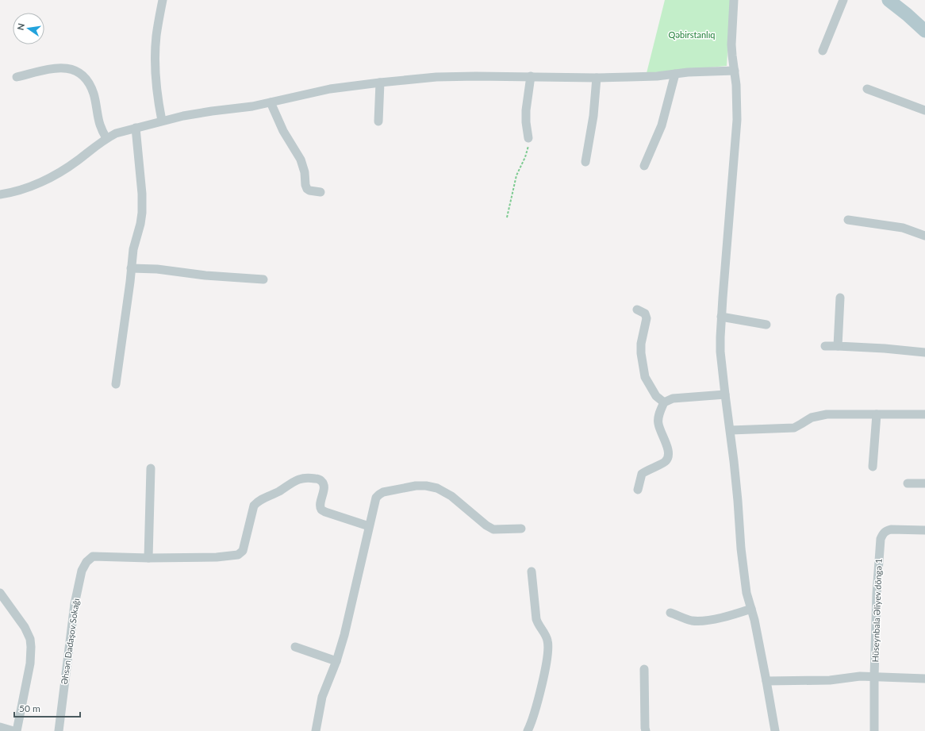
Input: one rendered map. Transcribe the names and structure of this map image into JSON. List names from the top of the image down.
{
  "streets": {
    "street": ["Hüseynbala Əliyev döngə 1", "Əhsən Dadaşov Sokağı"]
  },
  "parks": ["Qəbirstanlıq"],
  "scale_bar": "50 m",
  "north": "left"
}
